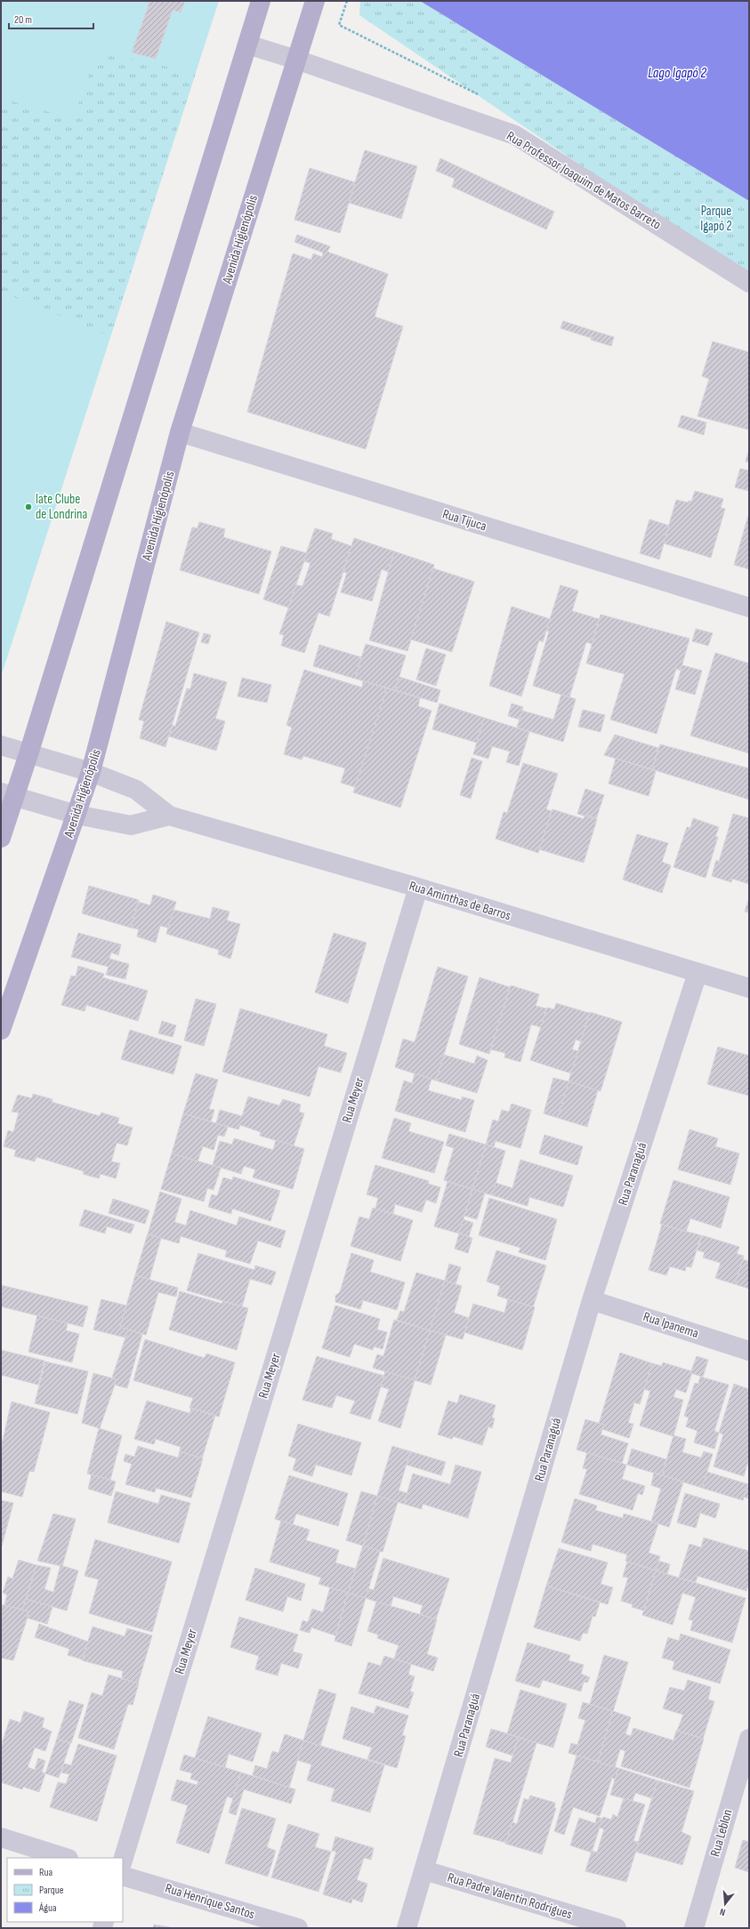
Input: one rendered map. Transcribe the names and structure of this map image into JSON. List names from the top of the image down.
{
  "streets": {
    "main road": ["Avenida Higienópolis"],
    "street": [
      "Rua Professor Joaquim de Matos Barreto",
      "Rua Tijuca",
      "Rua Aminthas de Barros",
      "Rua Meyer",
      "Rua Paranaguá",
      "Rua Ipanema",
      "Rua Leblon",
      "Rua Padre Valentin Rodrigues",
      "Rua Henrique Santos"
    ]
  },
  "crossings": [
    ["Rua Professor Joaquim de Matos Barreto", "Avenida Higienópolis"],
    ["Avenida Higienópolis", "Rua Tijuca"],
    ["Avenida Higienópolis", "Rua Aminthas de Barros"],
    ["Rua Aminthas de Barros", "Rua Meyer"],
    ["Rua Aminthas de Barros", "Rua Paranaguá"],
    ["Rua Paranaguá", "Rua Ipanema"],
    ["Rua Paranaguá", "Rua Padre Valentin Rodrigues"]
  ],
  "water": ["Lago Igapó 2"],
  "parks": ["Parque Igapó 2"],
  "places": ["Iate Clube de Londrina"],
  "legend": ["Rua", "Parque", "Água"],
  "scale_bar": "20 m",
  "north": "bottom"
}
